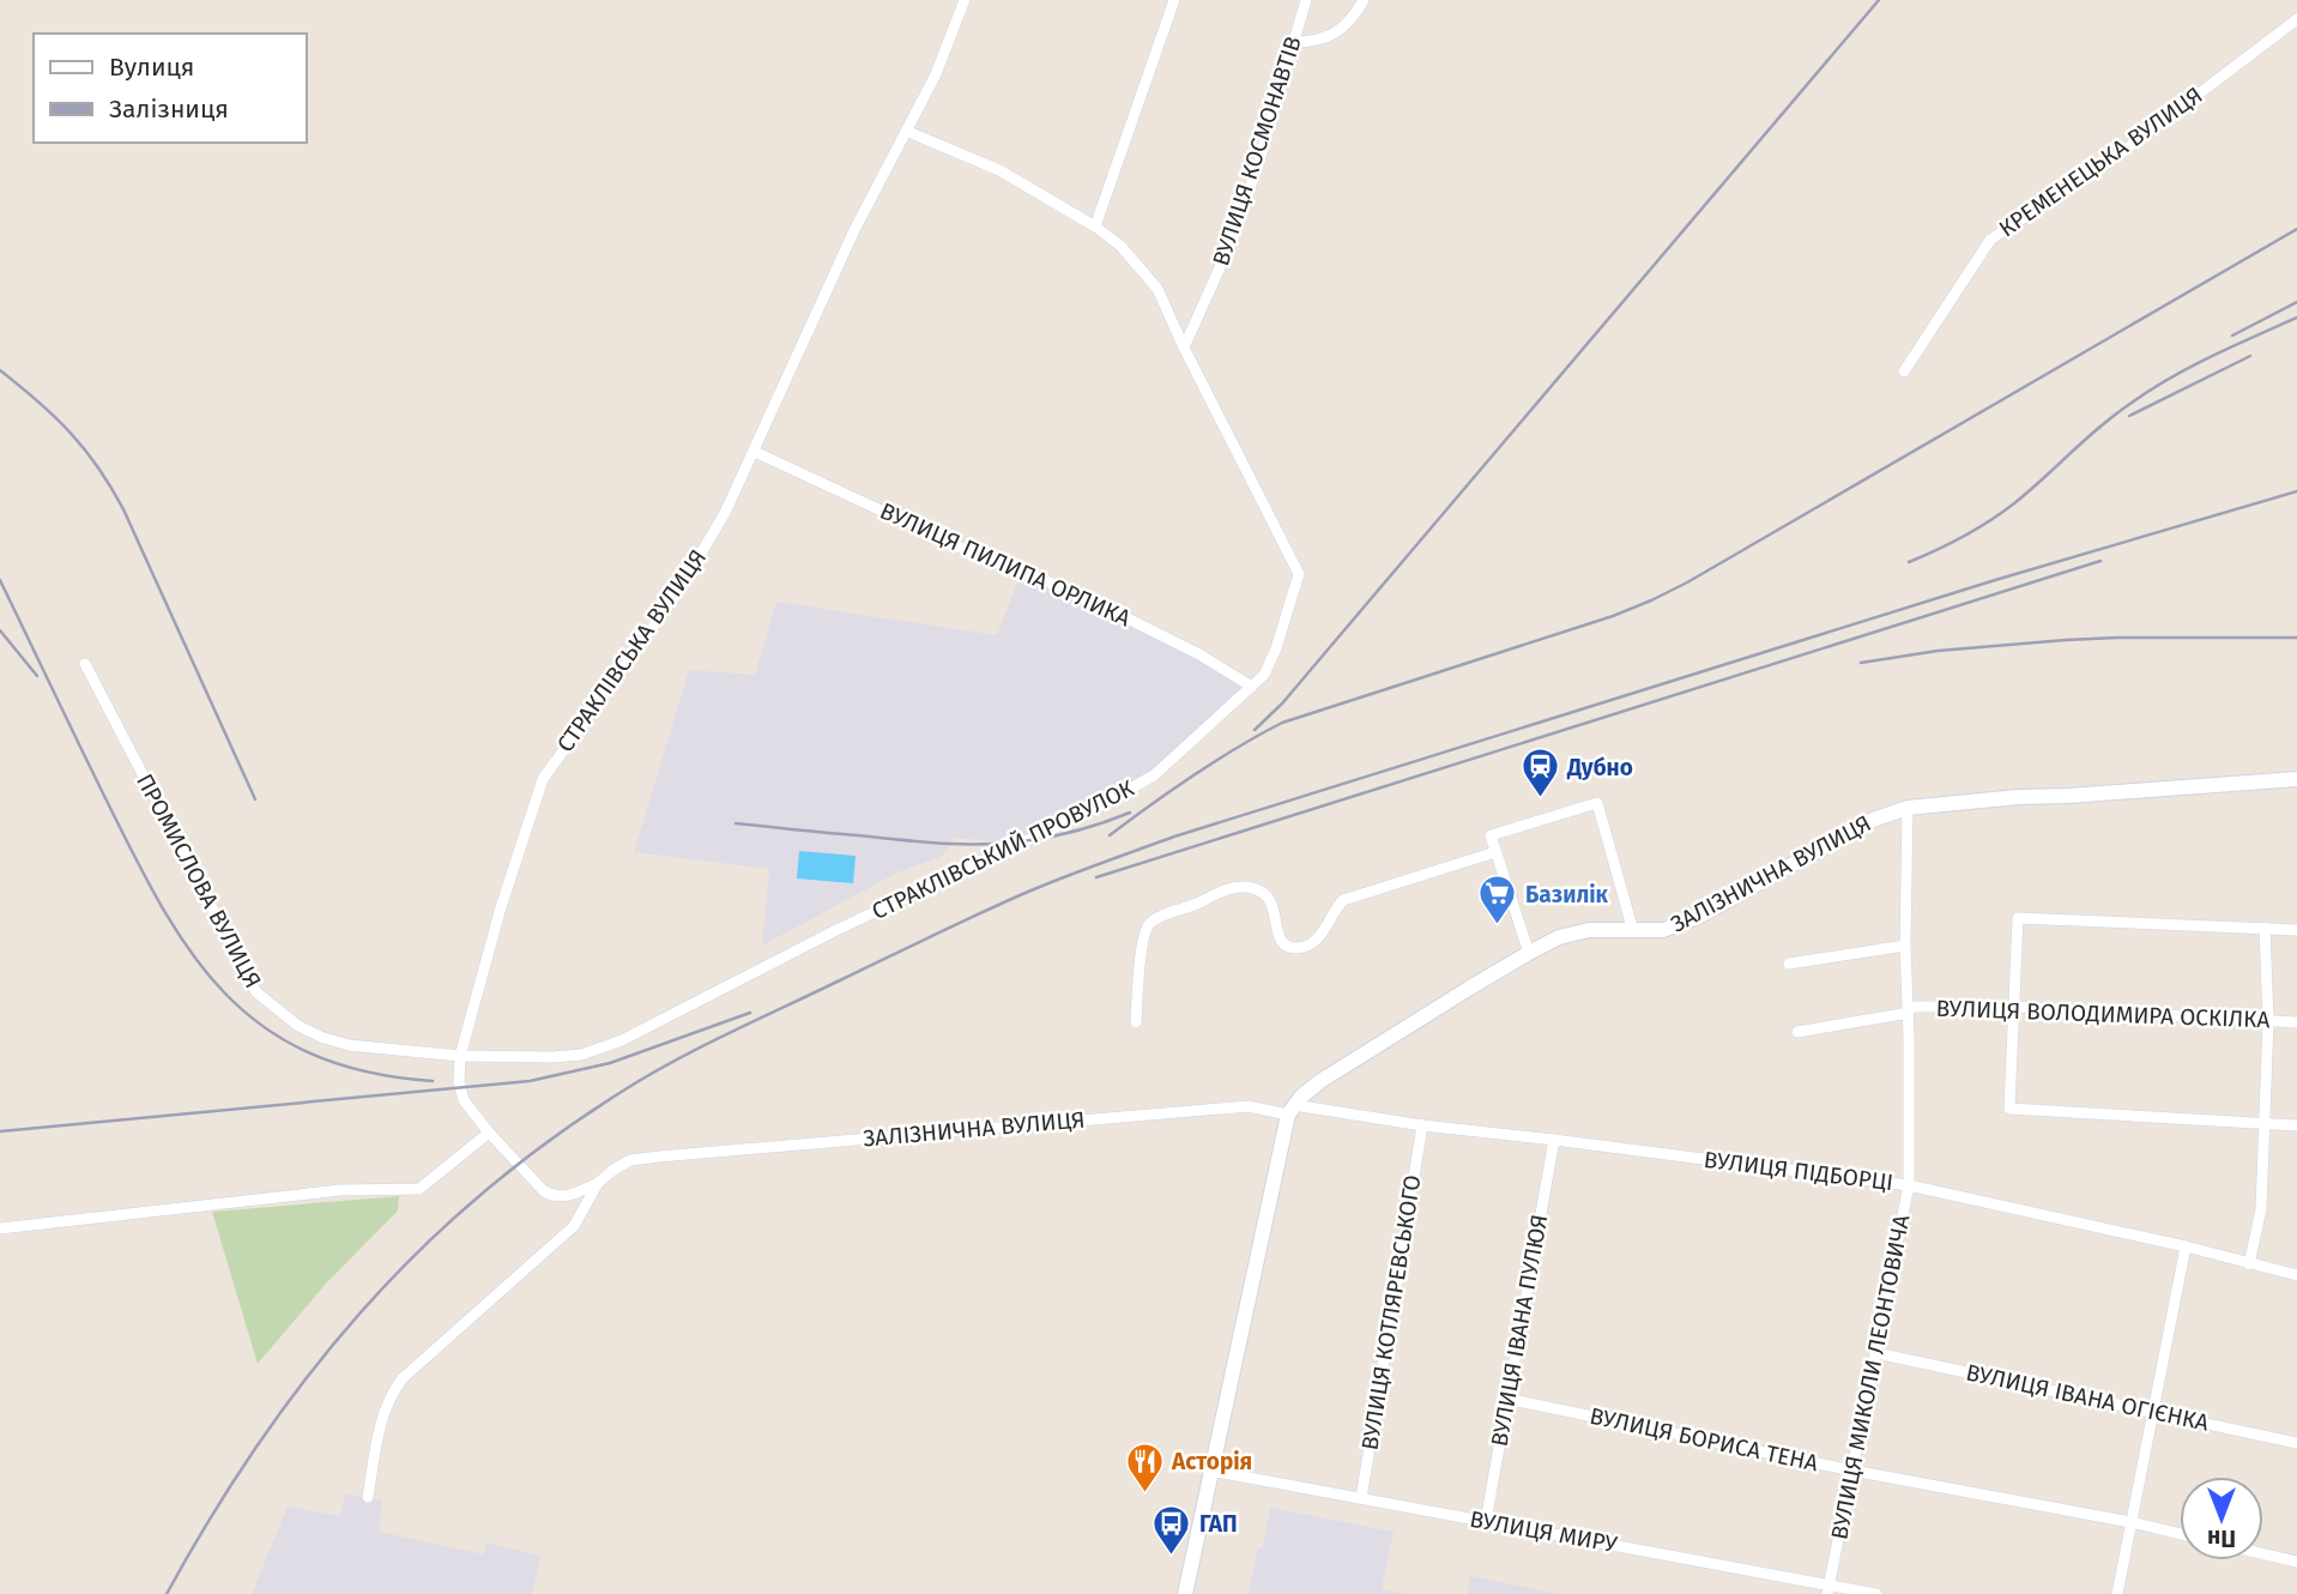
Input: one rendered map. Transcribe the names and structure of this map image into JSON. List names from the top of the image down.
{
  "streets": {
    "main road": ["ЗАЛІЗНИЧНА ВУЛИЦЯ"],
    "street": [
      "ВУЛИЦЯ КОСМОНАВТІВ",
      "КРЕМЕНЕЦЬКА ВУЛИЦЯ",
      "ВУЛИЦЯ ПИЛИПА ОРЛИКА",
      "СТРАКЛІВСЬКА ВУЛИЦЯ",
      "СТРАКЛІВСЬКИЙ ПРОВУЛОК",
      "ПРОМИСЛОВА ВУЛИЦЯ",
      "ВУЛИЦЯ ВОЛОДИМИРА ОСКІЛКА",
      "ВУЛИЦЯ ПІДБОРЦІ",
      "ВУЛИЦЯ КОТЛЯРЕВСЬКОГО",
      "ВУЛИЦЯ ІВАНА ПУЛЮЯ",
      "ВУЛИЦЯ МИКОЛИ ЛЕОНТОВИЧА",
      "ВУЛИЦЯ ІВАНА ОГІЄНКА",
      "ВУЛИЦЯ БОРИСА ТЕНА",
      "ВУЛИЦЯ МИРУ"
    ]
  },
  "crossings": [
    ["ВУЛИЦЯ КОСМОНАВТІВ", "СТРАКЛІВСЬКИЙ ПРОВУЛОК"],
    ["ВУЛИЦЯ ПИЛИПА ОРЛИКА", "СТРАКЛІВСЬКА ВУЛИЦЯ"],
    ["ВУЛИЦЯ ПИЛИПА ОРЛИКА", "СТРАКЛІВСЬКИЙ ПРОВУЛОК"],
    ["СТРАКЛІВСЬКА ВУЛИЦЯ", "СТРАКЛІВСЬКИЙ ПРОВУЛОК"],
    ["СТРАКЛІВСЬКА ВУЛИЦЯ", "ЗАЛІЗНИЧНА ВУЛИЦЯ"],
    ["СТРАКЛІВСЬКА ВУЛИЦЯ", "ПРОМИСЛОВА ВУЛИЦЯ"],
    ["СТРАКЛІВСЬКИЙ ПРОВУЛОК", "ПРОМИСЛОВА ВУЛИЦЯ"],
    ["ЗАЛІЗНИЧНА ВУЛИЦЯ", "ВУЛИЦЯ ПІДБОРЦІ"],
    ["ЗАЛІЗНИЧНА ВУЛИЦЯ", "ВУЛИЦЯ МИКОЛИ ЛЕОНТОВИЧА"],
    ["ВУЛИЦЯ ВОЛОДИМИРА ОСКІЛКА", "ВУЛИЦЯ МИКОЛИ ЛЕОНТОВИЧА"],
    ["ВУЛИЦЯ ПІДБОРЦІ", "ВУЛИЦЯ КОТЛЯРЕВСЬКОГО"],
    ["ВУЛИЦЯ ПІДБОРЦІ", "ВУЛИЦЯ ІВАНА ПУЛЮЯ"],
    ["ВУЛИЦЯ ПІДБОРЦІ", "ВУЛИЦЯ МИКОЛИ ЛЕОНТОВИЧА"],
    ["ВУЛИЦЯ КОТЛЯРЕВСЬКОГО", "ВУЛИЦЯ МИРУ"],
    ["ВУЛИЦЯ ІВАНА ПУЛЮЯ", "ВУЛИЦЯ БОРИСА ТЕНА"],
    ["ВУЛИЦЯ ІВАНА ПУЛЮЯ", "ВУЛИЦЯ МИРУ"],
    ["ВУЛИЦЯ МИКОЛИ ЛЕОНТОВИЧА", "ВУЛИЦЯ ІВАНА ОГІЄНКА"],
    ["ВУЛИЦЯ МИКОЛИ ЛЕОНТОВИЧА", "ВУЛИЦЯ БОРИСА ТЕНА"],
    ["ВУЛИЦЯ МИКОЛИ ЛЕОНТОВИЧА", "ВУЛИЦЯ МИРУ"]
  ],
  "places": {
    "station": ["Дубно"],
    "supermarket": ["Базилік"],
    "restaurant": ["Асторія"],
    "bus stop": ["ГАП"]
  },
  "legend": ["Вулиця", "Залізниця"],
  "north": "bottom"
}
